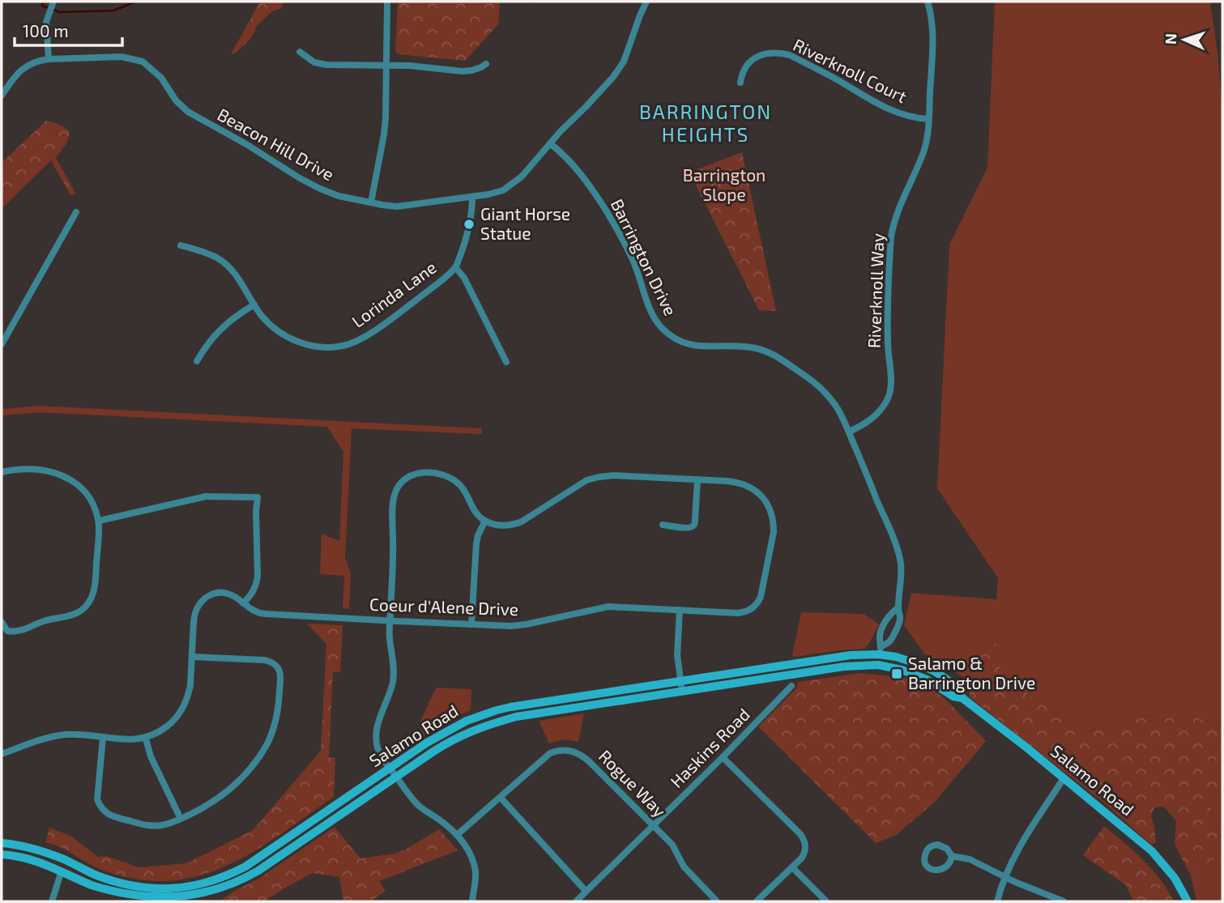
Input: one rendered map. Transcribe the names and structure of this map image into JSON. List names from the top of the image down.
{
  "streets": {
    "main road": ["Salamo Road"],
    "street": [
      "Riverknoll Court",
      "Beacon Hill Drive",
      "Barrington Drive",
      "Riverknoll Way",
      "Lorinda Lane",
      "Coeur d'Alene Drive",
      "Haskins Road",
      "Rogue Way"
    ]
  },
  "crossings": [
    ["Riverknoll Court", "Riverknoll Way"],
    ["Beacon Hill Drive", "Barrington Drive"],
    ["Beacon Hill Drive", "Lorinda Lane"],
    ["Barrington Drive", "Riverknoll Way"],
    ["Barrington Drive", "Salamo Road"],
    ["Haskins Road", "Rogue Way"]
  ],
  "districts": ["BARRINGTON HEIGHTS"],
  "parks": ["Barrington Slope"],
  "places": {
    "other": ["Giant Horse Statue"],
    "transit": ["Salamo & Barrington Drive"]
  },
  "scale_bar": "100 m",
  "north": "left"
}
